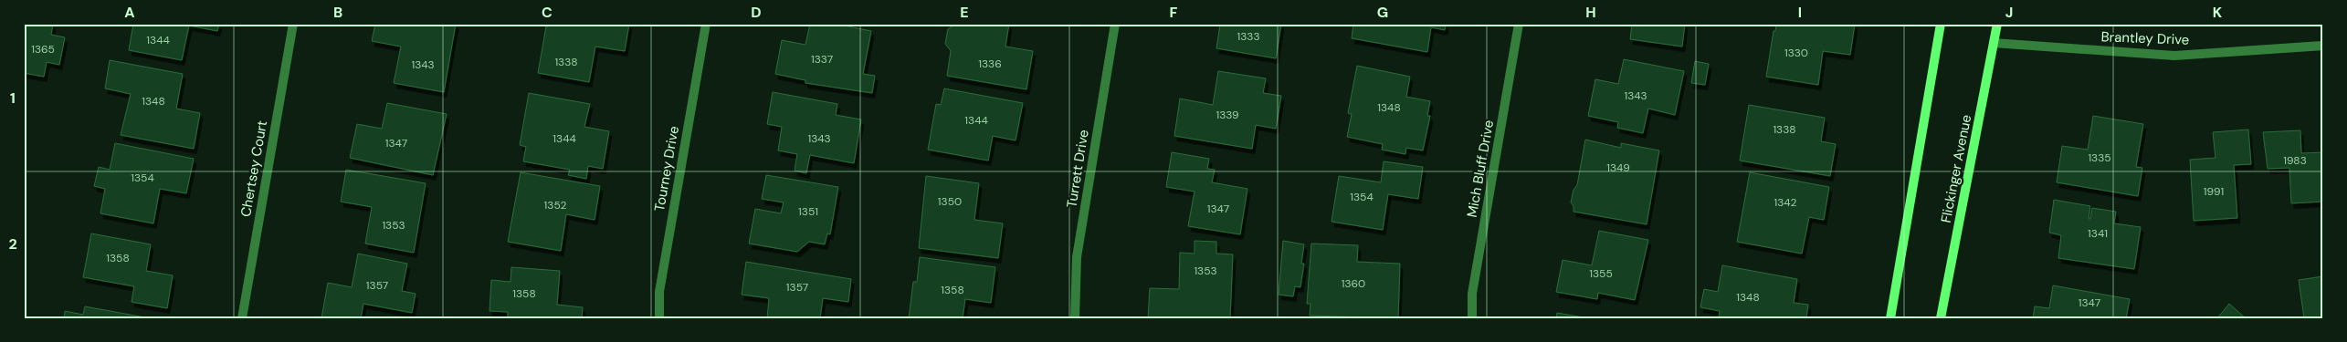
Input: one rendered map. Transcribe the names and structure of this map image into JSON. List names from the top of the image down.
{
  "streets": {
    "main road": ["Flickinger Avenue"],
    "street": [
      "Brantley Drive",
      "Chertsey Court",
      "Tourney Drive",
      "Turrett Drive",
      "Mich Bluff Drive"
    ]
  },
  "crossings": [
    ["Brantley Drive", "Flickinger Avenue"]
  ],
  "house_numbers": [
    "1333",
    "1344",
    "1365",
    "1330",
    "1337",
    "1338",
    "1336",
    "1343",
    "1343",
    "1348",
    "1348",
    "1339",
    "1344",
    "1338",
    "1344",
    "1343",
    "1347",
    "1335",
    "1983",
    "1349",
    "1354",
    "1991",
    "1354",
    "1350",
    "1342",
    "1352",
    "1347",
    "1351",
    "1353",
    "1341",
    "1358",
    "1353",
    "1355",
    "1360",
    "1357",
    "1357",
    "1358",
    "1358",
    "1348",
    "1347"
  ],
  "grid": {
    "columns": [
      "A",
      "B",
      "C",
      "D",
      "E",
      "F",
      "G",
      "H",
      "I",
      "J",
      "K"
    ],
    "rows": ["1", "2"]
  }
}
